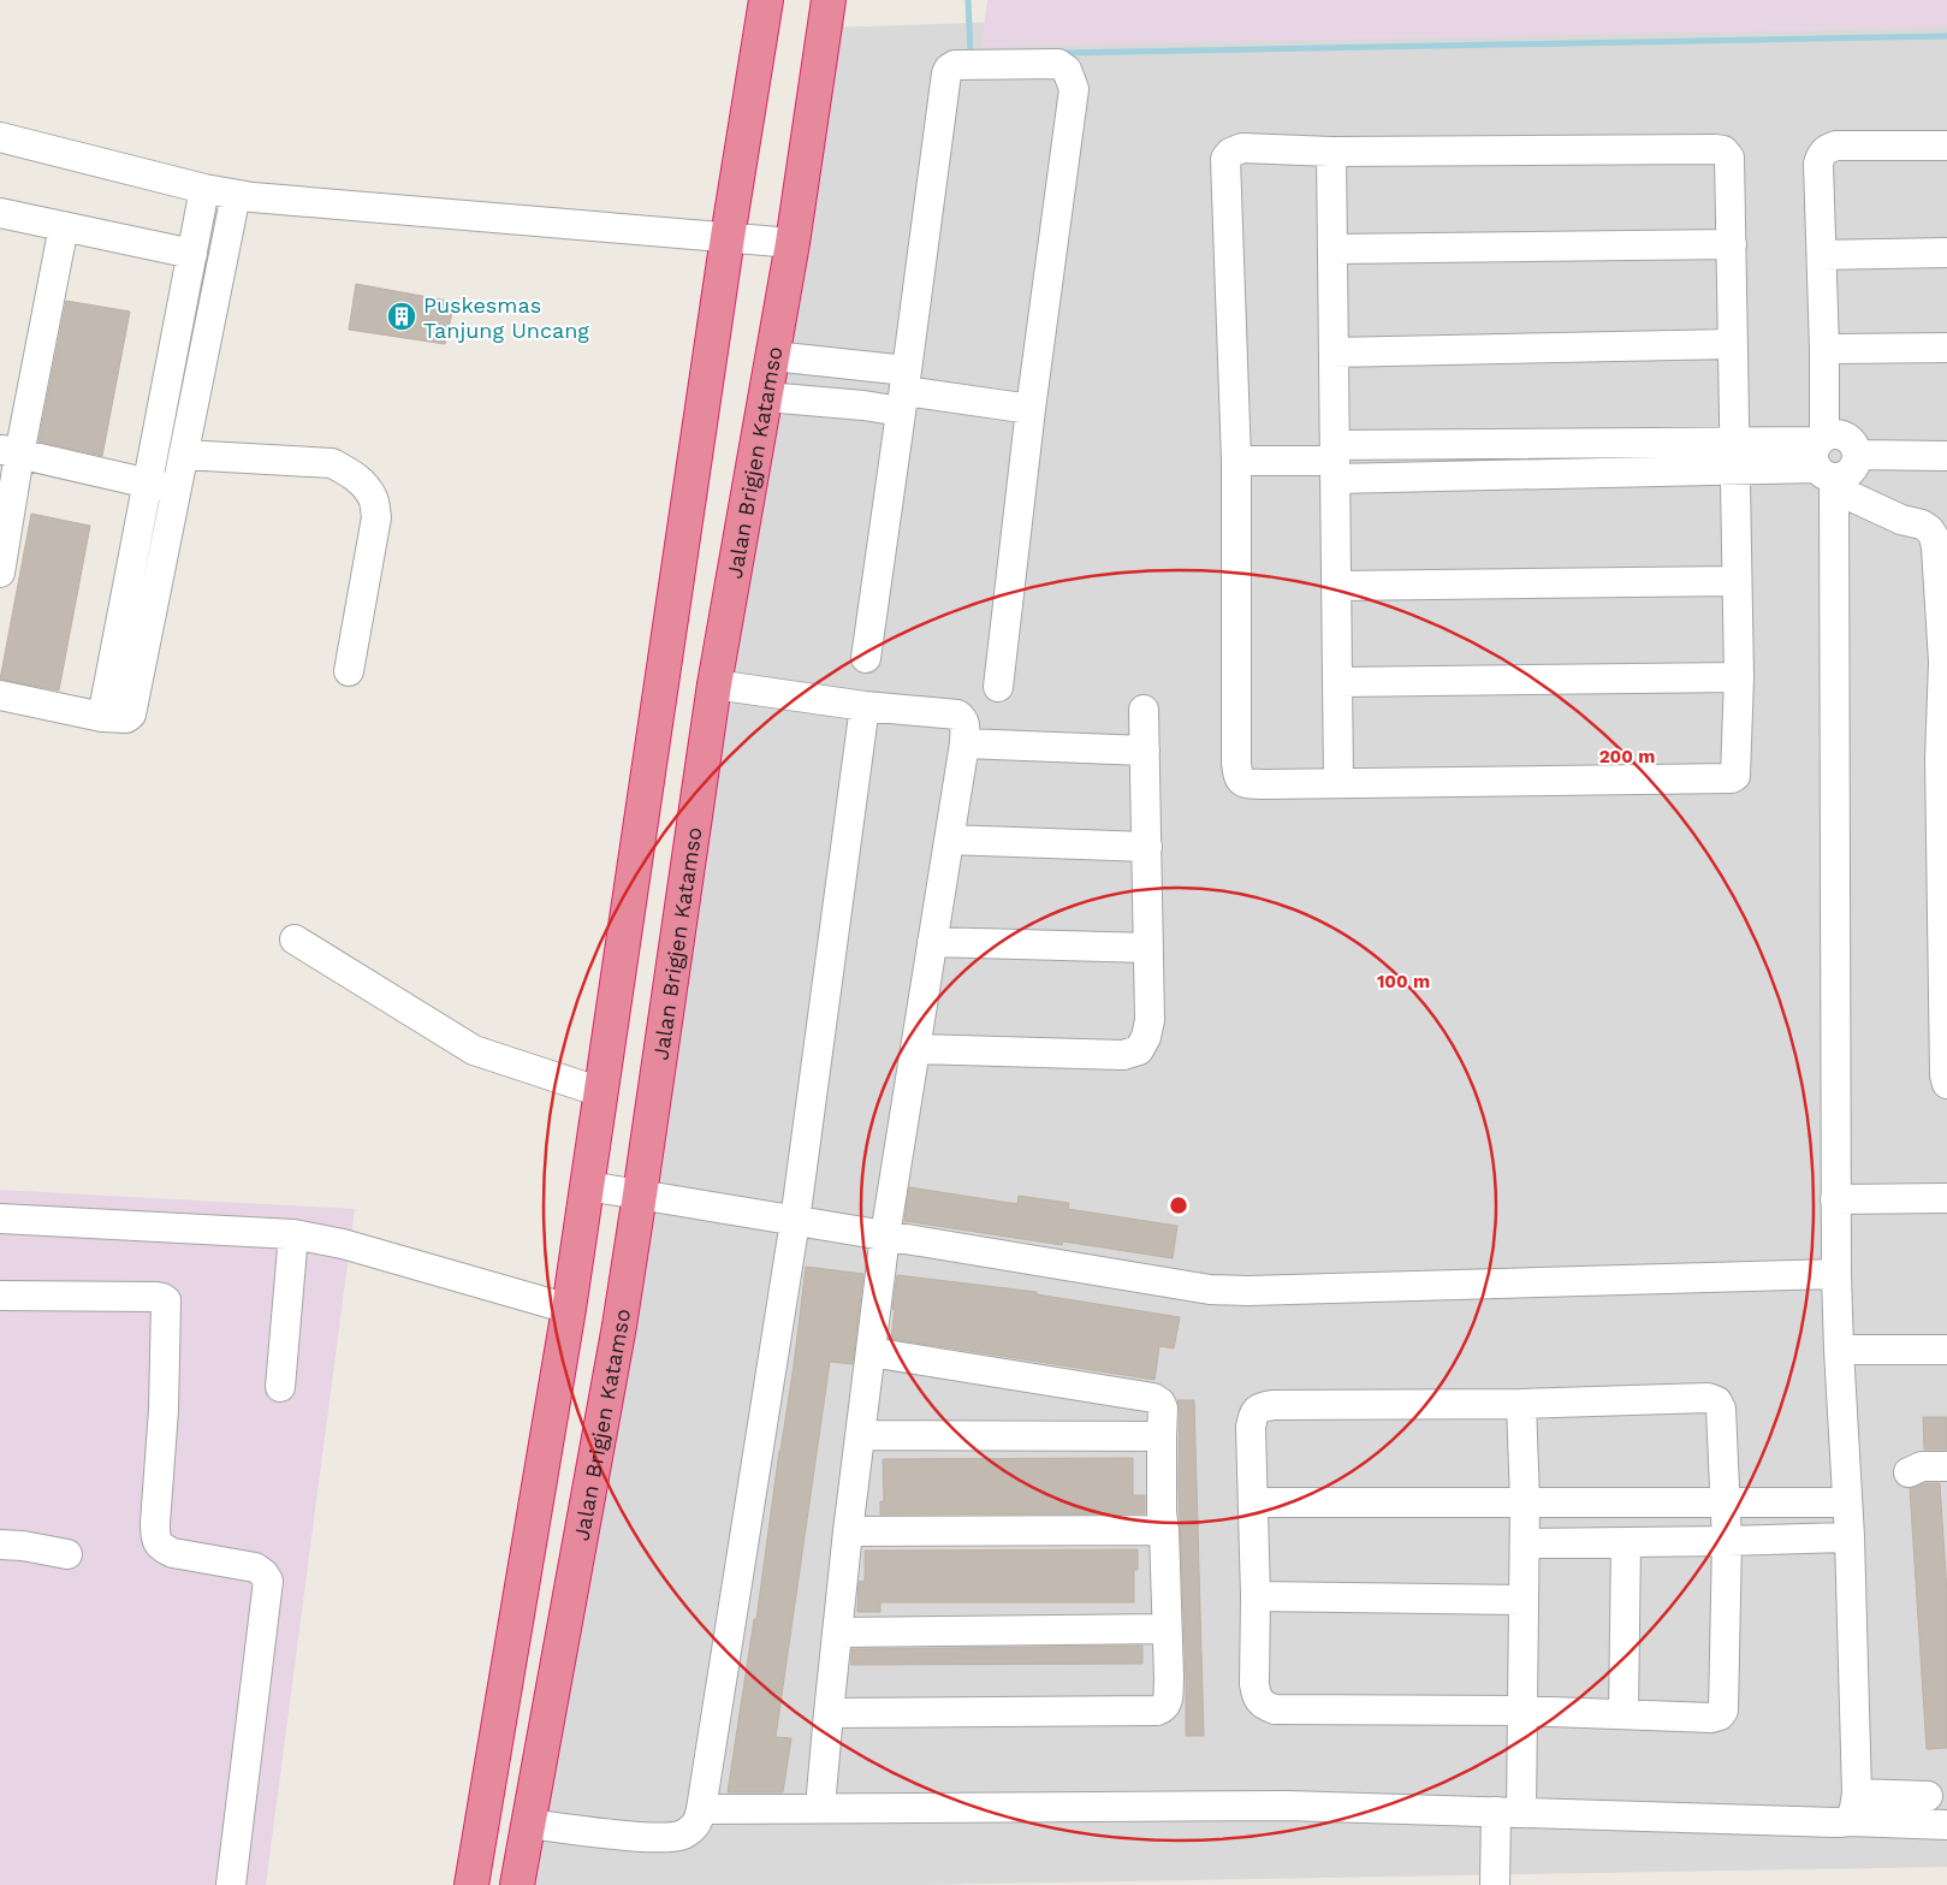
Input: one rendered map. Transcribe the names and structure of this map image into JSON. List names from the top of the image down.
{
  "streets": {
    "highway": ["Jalan Brigjen Katamso"]
  },
  "places": {
    "building": ["Puskesmas Tanjung Uncang"]
  },
  "rings": ["200 m", "100 m"]
}
